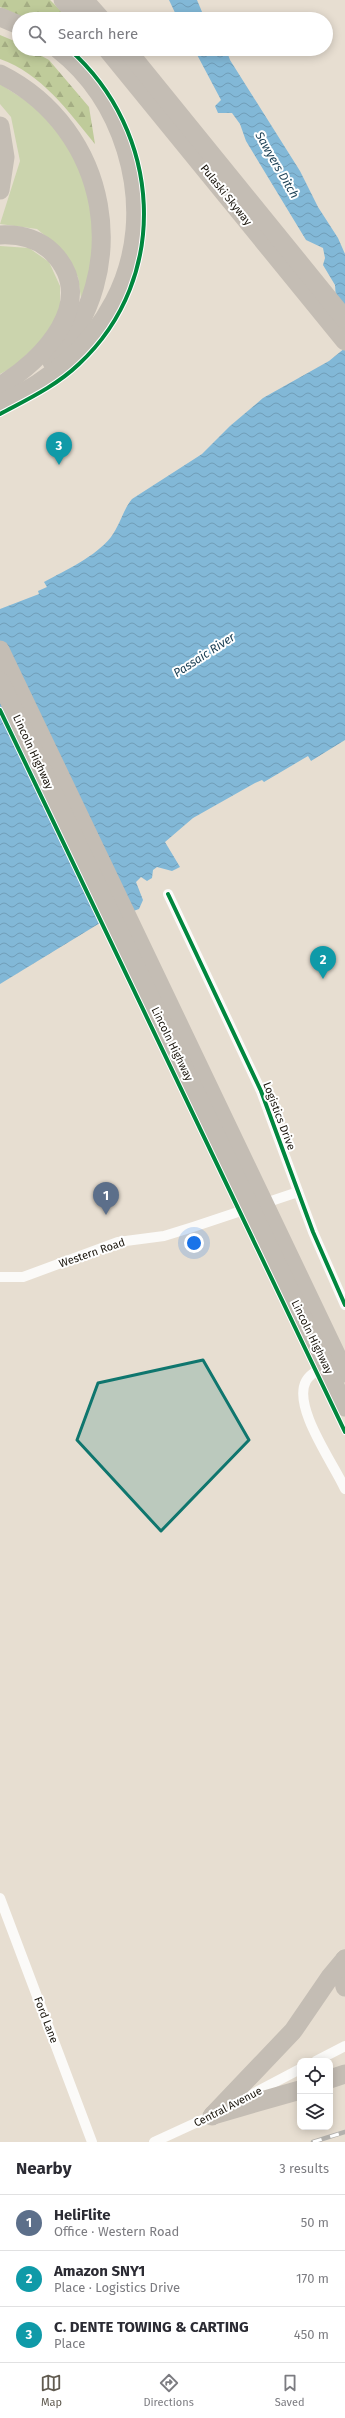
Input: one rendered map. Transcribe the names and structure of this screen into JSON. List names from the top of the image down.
{
  "streets": {
    "highway": ["Pulaski Skyway", "Lincoln Highway"],
    "street": [
      "Logistics Drive",
      "Western Road",
      "Ford Lane",
      "Central Avenue"
    ]
  },
  "crossings": [
    ["Logistics Drive", "Western Road"]
  ],
  "water": ["Sawyers Ditch", "Passaic River"],
  "page": {
    "search": "Search here",
    "pins": ["3", "2", "1"],
    "heading": ["Nearby", "3 results"],
    "list": [
      {
        "mark": "1",
        "name": "HeliFlite",
        "note": "Office · Western Road",
        "value": "50 m"
      },
      {
        "mark": "2",
        "name": "Amazon SNY1",
        "note": "Place · Logistics Drive",
        "value": "170 m"
      },
      {
        "mark": "3",
        "name": "C. DENTE TOWING & CARTING",
        "note": "Place",
        "value": "450 m"
      }
    ],
    "nav": ["Map", "Directions", "Saved"]
  }
}
